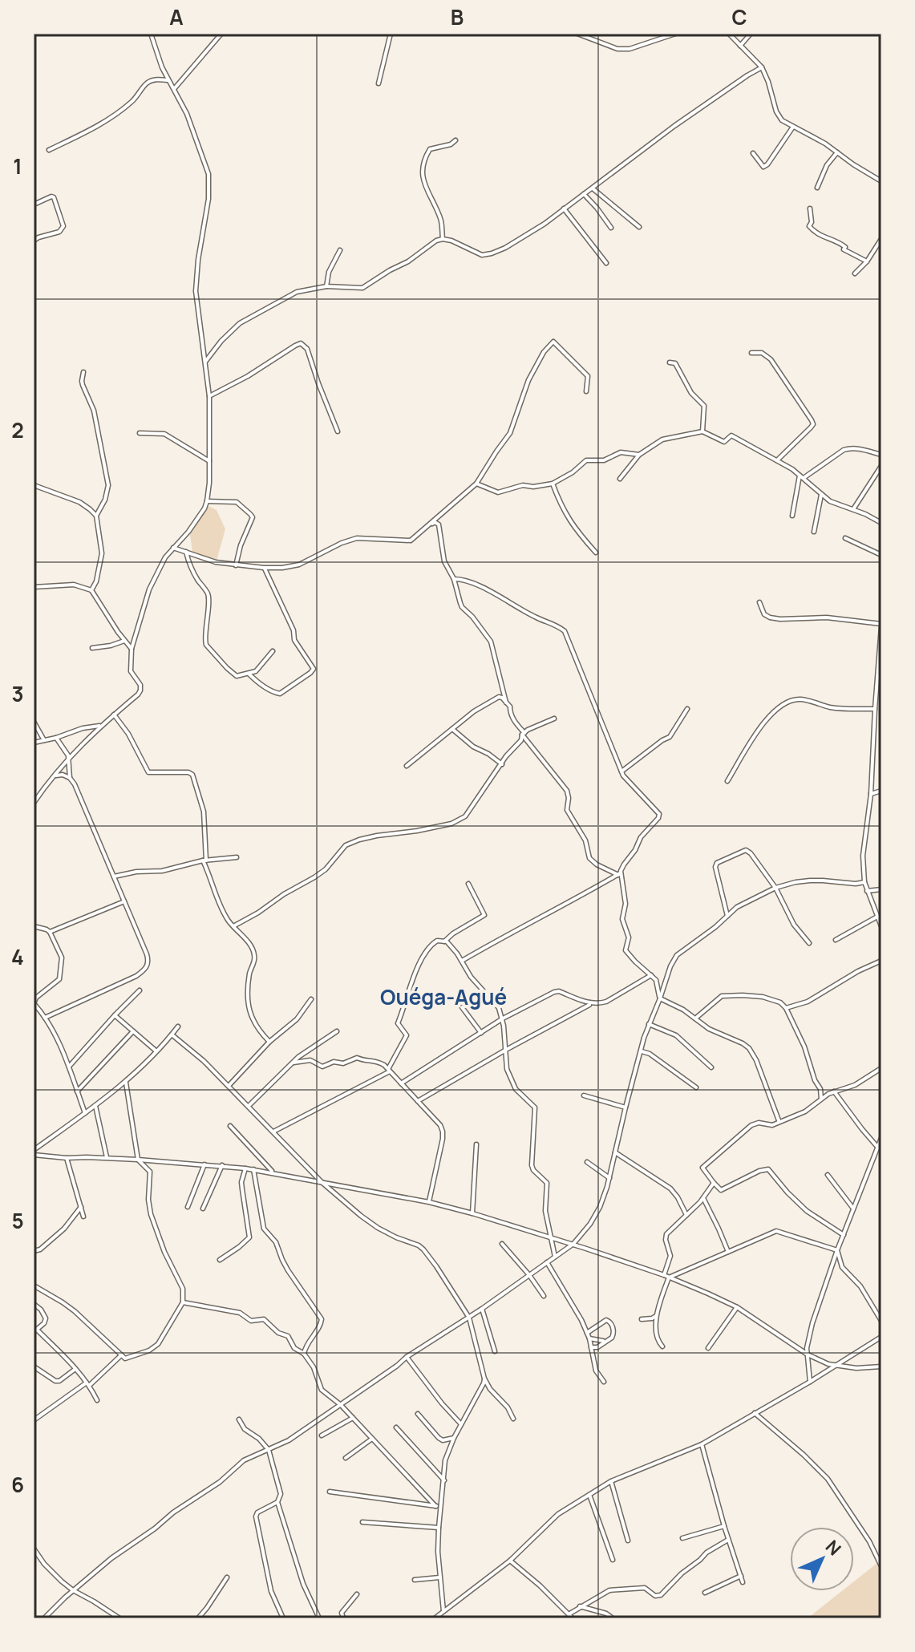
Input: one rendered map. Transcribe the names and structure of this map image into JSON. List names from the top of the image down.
{
  "districts": ["Ouéga-Agué"],
  "north": "top right",
  "grid": {
    "columns": ["A", "B", "C"],
    "rows": [
      "1",
      "2",
      "3",
      "4",
      "5",
      "6"
    ]
  }
}
